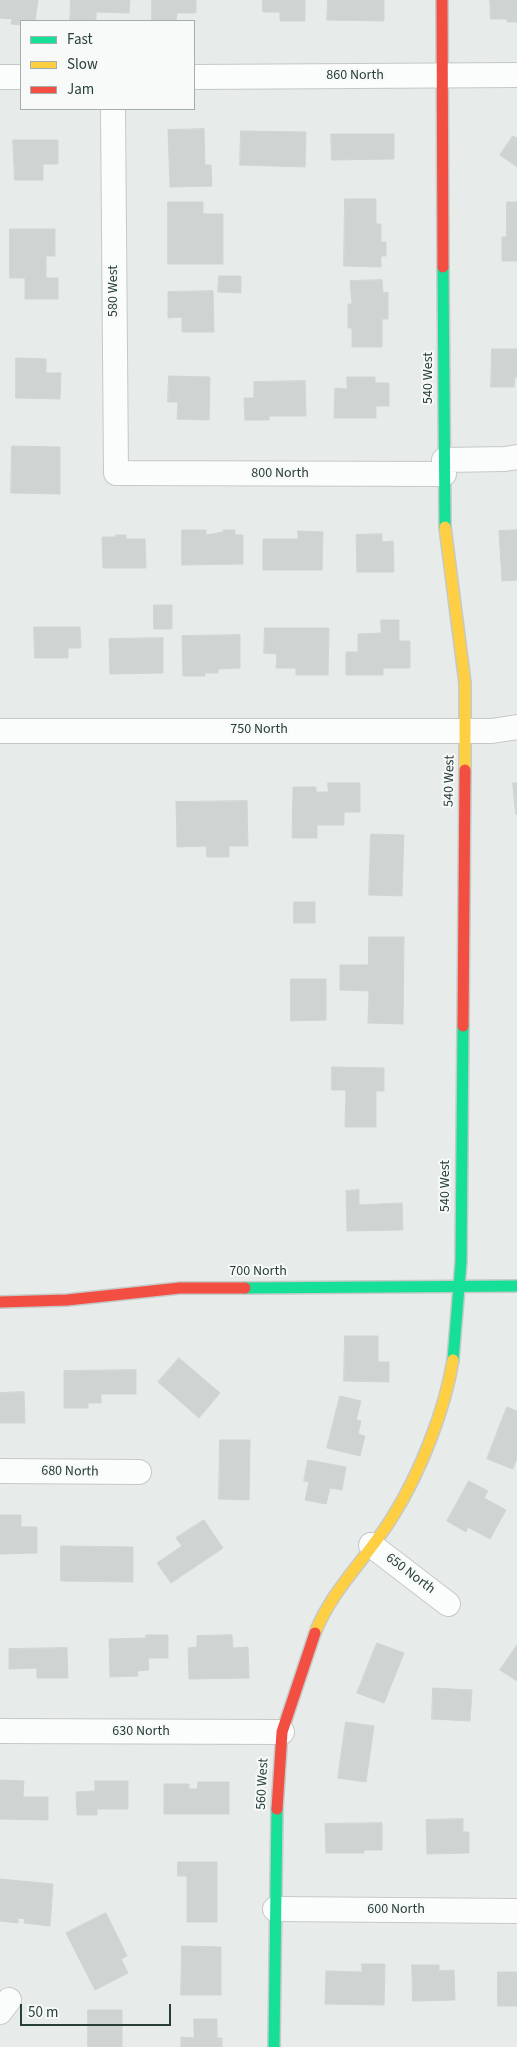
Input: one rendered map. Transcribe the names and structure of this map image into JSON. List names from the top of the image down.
{
  "streets": {
    "street": [
      "860 North",
      "580 West",
      "540 West",
      "800 North",
      "750 North",
      "700 North",
      "680 North",
      "650 North",
      "630 North",
      "560 West",
      "600 North"
    ]
  },
  "crossings": [
    ["860 North", "540 West"],
    ["580 West", "800 North"],
    ["540 West", "800 North"],
    ["540 West", "750 North"],
    ["540 West", "700 North"],
    ["540 West", "650 North"],
    ["540 West", "560 West"],
    ["650 North", "560 West"],
    ["630 North", "560 West"],
    ["560 West", "600 North"]
  ],
  "legend": ["Fast", "Slow", "Jam"],
  "scale_bar": "50 m"
}
